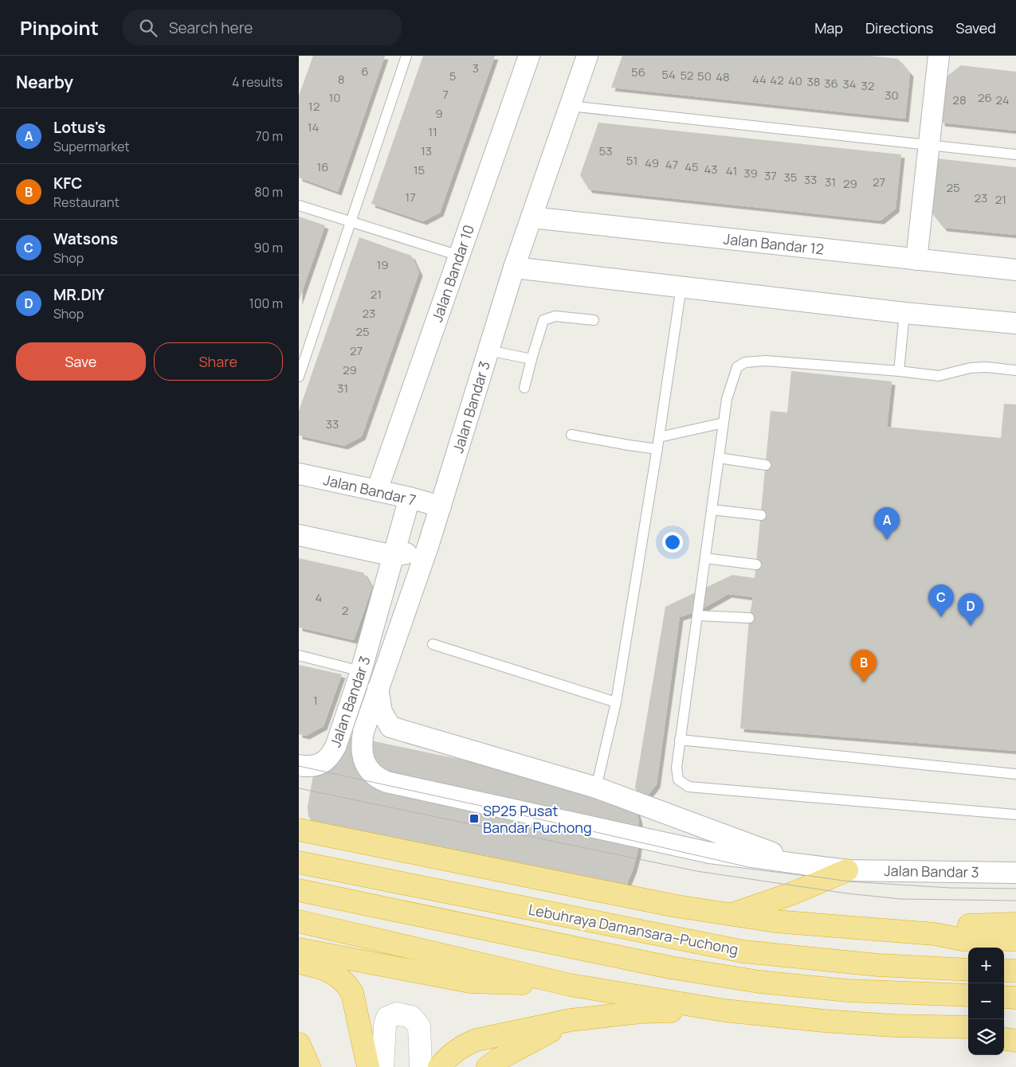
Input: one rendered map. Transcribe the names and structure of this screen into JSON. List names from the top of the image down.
{
  "streets": {
    "highway": ["Lebuhraya Damansara–Puchong"],
    "street": [
      "Jalan Bandar 12",
      "Jalan Bandar 10",
      "Jalan Bandar 3",
      "Jalan Bandar 7"
    ]
  },
  "crossings": [
    ["Jalan Bandar 12", "Jalan Bandar 3"],
    ["Jalan Bandar 10", "Jalan Bandar 7"],
    ["Jalan Bandar 3", "Jalan Bandar 7"]
  ],
  "places": {
    "transit": ["SP25 Pusat Bandar Puchong"]
  },
  "house_numbers": [
    "3",
    "6",
    "56",
    "54",
    "52",
    "5",
    "50",
    "48",
    "8",
    "44",
    "42",
    "40",
    "38",
    "36",
    "34",
    "32",
    "7",
    "30",
    "10",
    "26",
    "28",
    "24",
    "12",
    "9",
    "14",
    "11",
    "13",
    "53",
    "51",
    "49",
    "47",
    "16",
    "45",
    "43",
    "15",
    "41",
    "39",
    "37",
    "35",
    "33",
    "31",
    "27",
    "29",
    "25",
    "17",
    "23",
    "21",
    "19",
    "21",
    "23",
    "25",
    "27",
    "29",
    "31",
    "33",
    "4",
    "2",
    "1"
  ],
  "page": {
    "header": "Pinpoint",
    "search": "Search here",
    "nav": ["Map", "Directions", "Saved"],
    "heading": ["Nearby", "4 results"],
    "list": [
      {
        "mark": "A",
        "name": "Lotus's",
        "note": "Supermarket",
        "value": "70 m"
      },
      {
        "mark": "B",
        "name": "KFC",
        "note": "Restaurant",
        "value": "80 m"
      },
      {
        "mark": "C",
        "name": "Watsons",
        "note": "Shop",
        "value": "90 m"
      },
      {
        "mark": "D",
        "name": "MR.DIY",
        "note": "Shop",
        "value": "100 m"
      }
    ],
    "buttons": ["Save", "Share"],
    "pins": [
      "A",
      "C",
      "D",
      "B"
    ],
    "map_buttons": ["+", "−"]
  }
}
